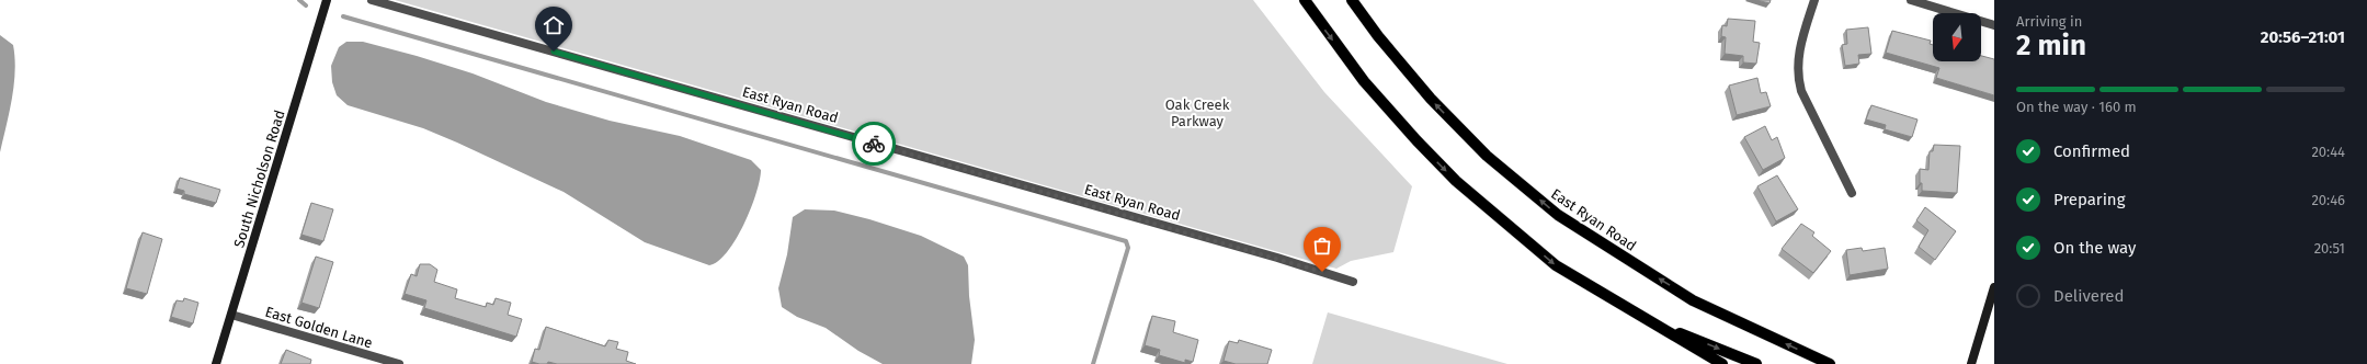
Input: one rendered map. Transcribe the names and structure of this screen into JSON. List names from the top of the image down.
{
  "streets": {
    "main road": ["East Ryan Road"],
    "street": ["South Nicholson Road", "East Golden Lane"]
  },
  "crossings": [
    ["South Nicholson Road", "East Golden Lane"]
  ],
  "one_way": ["East Ryan Road"],
  "parks": ["Oak Creek Parkway"],
  "north": "bottom",
  "page": {
    "heading": ["2 min", "Arriving in", "20:56–21:01"],
    "bar": "On the way · 160 m",
    "list": [
      ["Confirmed", "20:44"],
      ["Preparing", "20:46"],
      ["On the way", "20:51"],
      "Delivered"
    ]
  }
}
